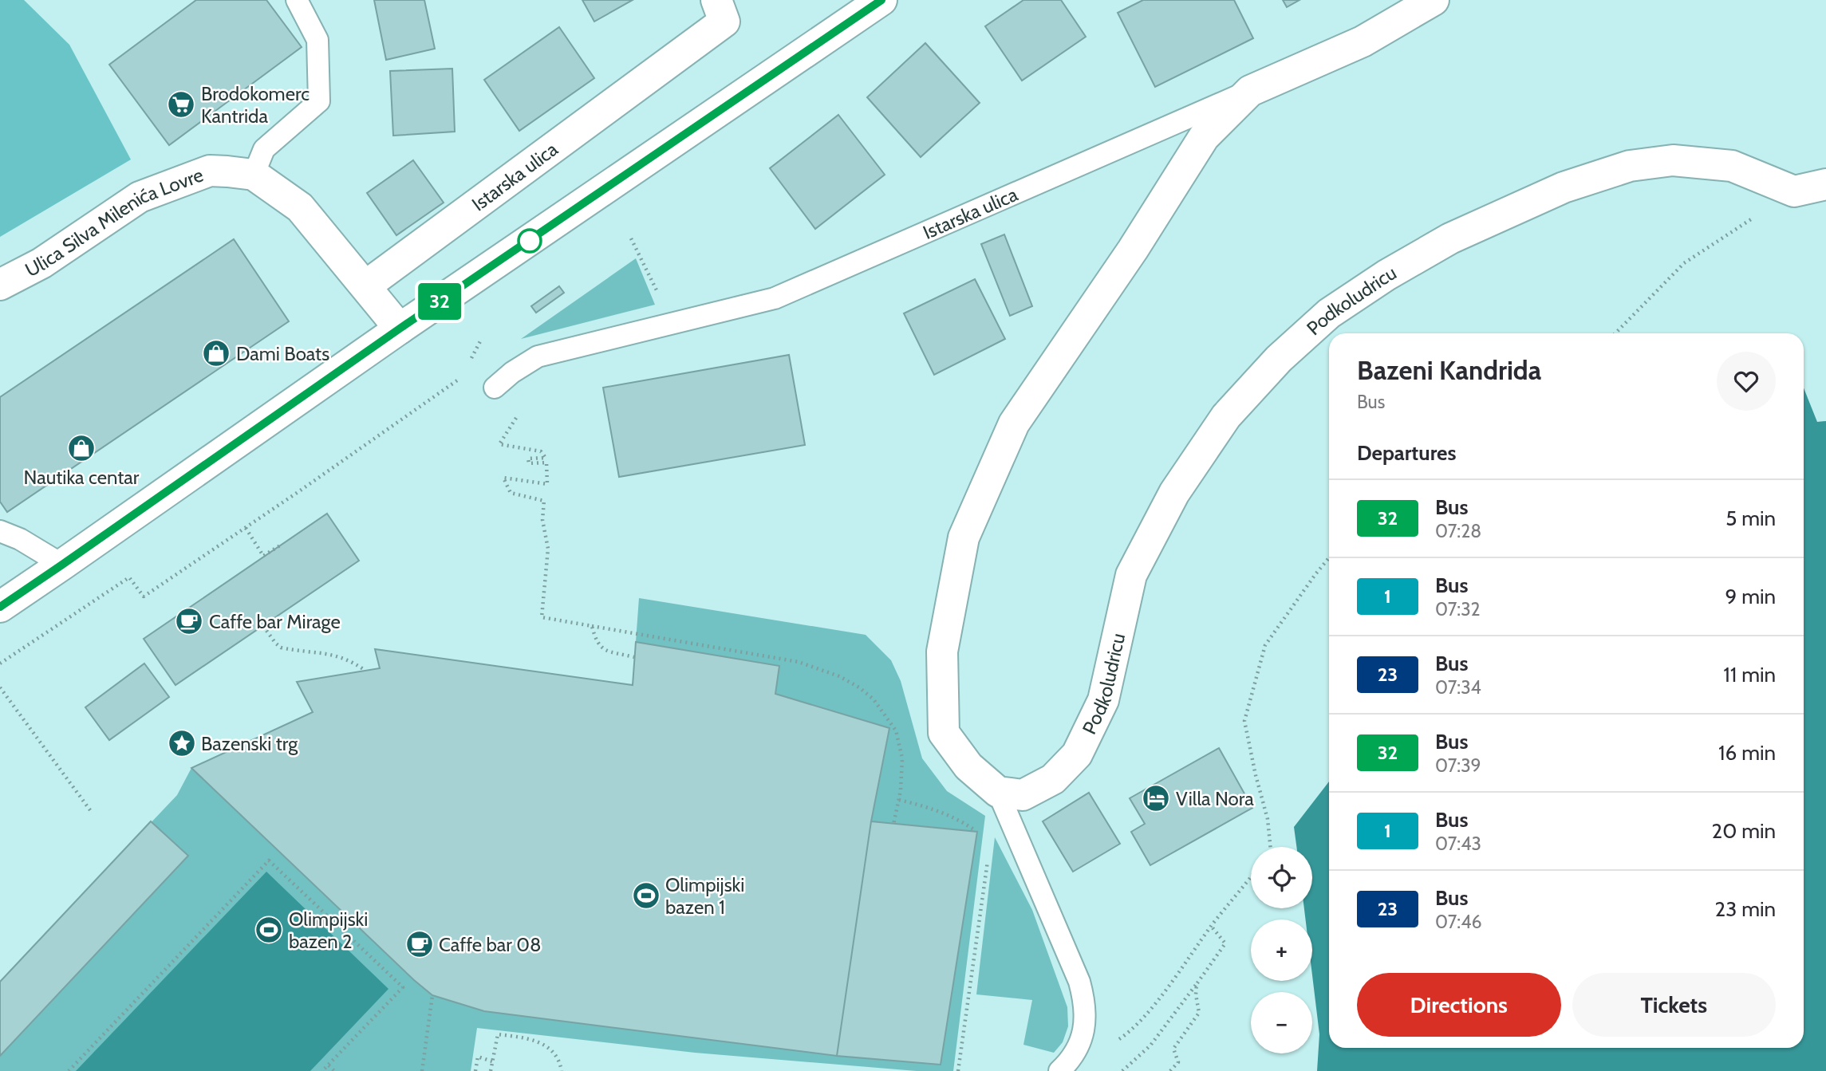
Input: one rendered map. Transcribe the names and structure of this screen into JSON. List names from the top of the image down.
{
  "streets": {
    "street": ["Istarska ulica", "Ulica Silva Milenića Lovre", "Podkoludricu"]
  },
  "places": {
    "supermarket": ["Brodokomerc Kantrida"],
    "shop": ["Dami Boats", "Nautika centar"],
    "cafe": ["Caffe bar Mirage", "Caffe bar 08"],
    "place": ["Bazenski trg"],
    "hotel": ["Villa Nora"],
    "sports": ["Olimpijski bazen 1", "Olimpijski bazen 2"]
  },
  "lines": ["bus line 32"],
  "page": {
    "on_map": "32",
    "heading": [
      ["Bazeni Kandrida", "Bus"],
      "Departures"
    ],
    "list": [
      {
        "mark": "32",
        "name": "Bus",
        "note": "07:28",
        "value": "5 min"
      },
      {
        "mark": "1",
        "name": "Bus",
        "note": "07:32",
        "value": "9 min"
      },
      {
        "mark": "23",
        "name": "Bus",
        "note": "07:34",
        "value": "11 min"
      },
      {
        "mark": "32",
        "name": "Bus",
        "note": "07:39",
        "value": "16 min"
      },
      {
        "mark": "1",
        "name": "Bus",
        "note": "07:43",
        "value": "20 min"
      },
      {
        "mark": "23",
        "name": "Bus",
        "note": "07:46",
        "value": "23 min"
      }
    ],
    "map_buttons": ["+", "−"],
    "buttons": ["Directions", "Tickets"]
  }
}
